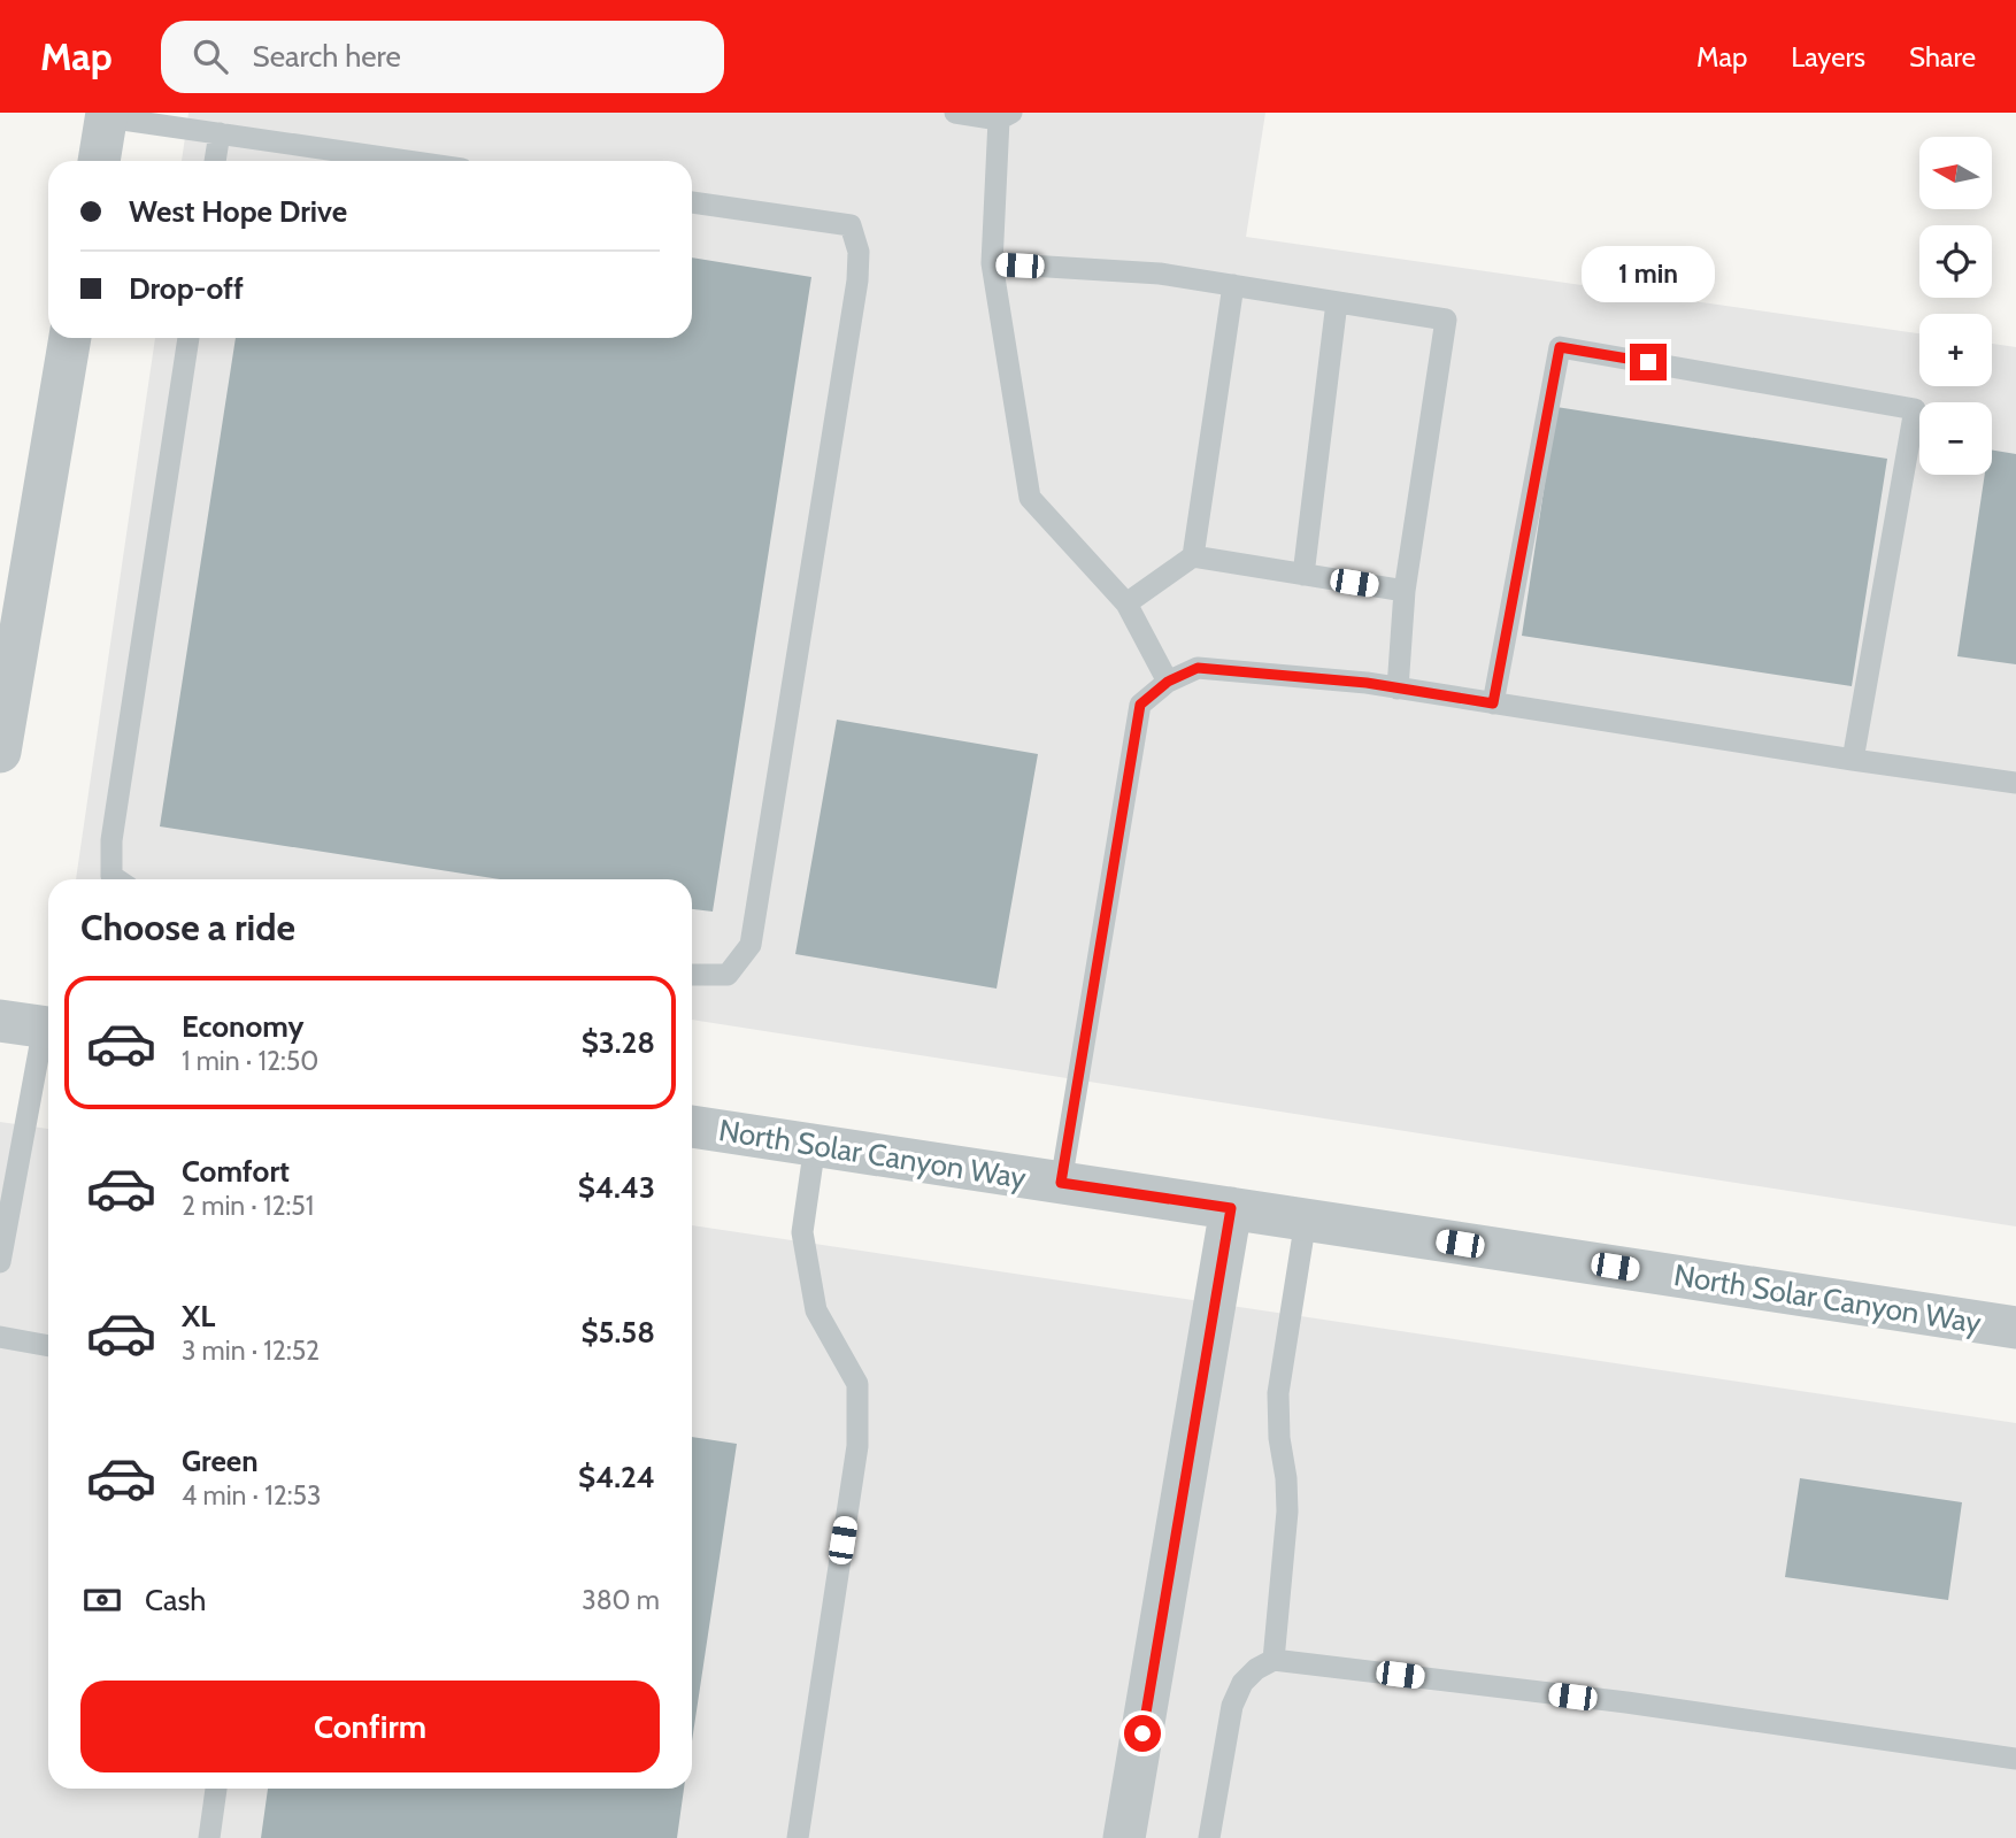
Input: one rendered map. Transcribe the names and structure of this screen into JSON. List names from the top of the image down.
{
  "streets": {
    "street": ["North Solar Canyon Way"]
  },
  "north": "left",
  "page": {
    "header": "Map",
    "search": "Search here",
    "nav": ["Map", "Layers", "Share"],
    "map_buttons": ["+", "−"],
    "banner": ["West Hope Drive", "Drop-off"],
    "bubble": "1 min",
    "heading": "Choose a ride",
    "list": [
      {
        "name": "Economy",
        "note": "1 min · 12:50",
        "value": "$3.28"
      },
      {
        "name": "Comfort",
        "note": "2 min · 12:51",
        "value": "$4.43"
      },
      {
        "name": "XL",
        "note": "3 min · 12:52",
        "value": "$5.58"
      },
      {
        "name": "Green",
        "note": "4 min · 12:53",
        "value": "$4.24"
      }
    ],
    "pay": ["Cash", "380 m"],
    "buttons": "Confirm"
  }
}
